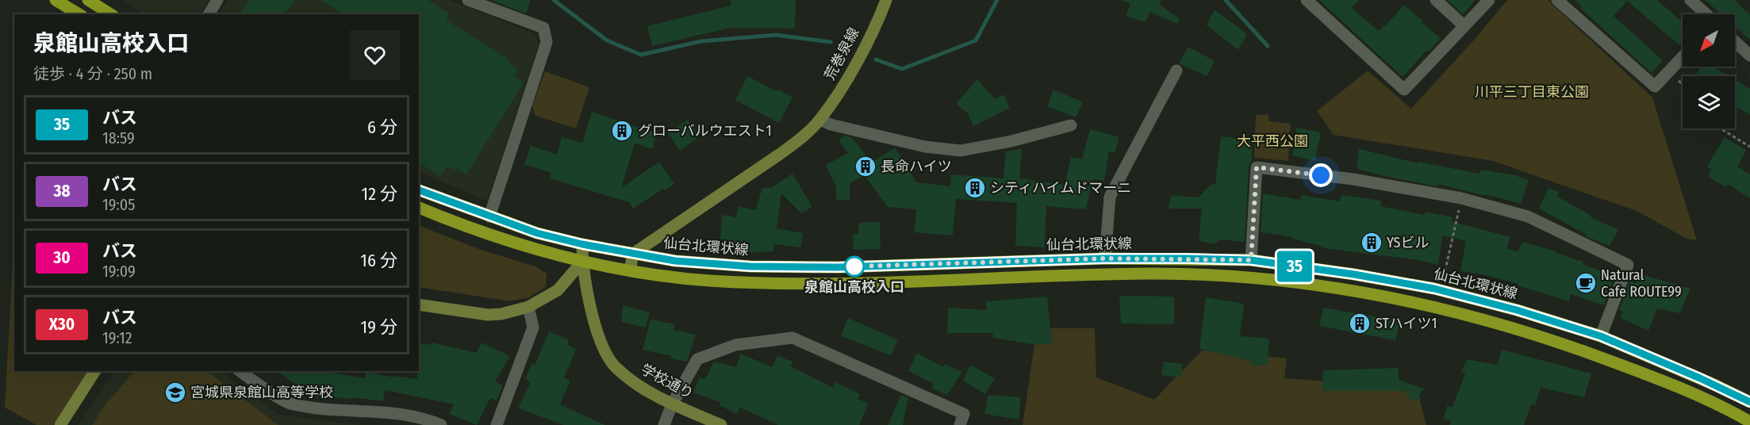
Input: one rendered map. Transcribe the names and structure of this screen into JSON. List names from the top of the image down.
{
  "streets": {
    "main road": ["仙台北環状線"],
    "street": ["荒巻泉線", "学校通り"]
  },
  "crossings": [
    ["荒巻泉線", "仙台北環状線"],
    ["仙台北環状線", "学校通り"]
  ],
  "parks": ["川平三丁目東公園", "大平西公園"],
  "places": {
    "building": [
      "グローバルウエスト1",
      "長命ハイツ",
      "シティハイムドマーニ",
      "YSビル",
      "STハイツ1"
    ],
    "other": ["泉館山高校入口"],
    "cafe": ["Natural Cafe ROUTE99"],
    "school or university": ["宮城県泉館山高等学校"]
  },
  "lines": ["bus line 35"],
  "north": "bottom left",
  "page": {
    "on_map": "35",
    "heading": ["泉館山高校入口", "徒歩 · 4 分 · 250 m"],
    "list": [
      {
        "mark": "35",
        "name": "バス",
        "note": "18:59",
        "value": "6 分"
      },
      {
        "mark": "38",
        "name": "バス",
        "note": "19:05",
        "value": "12 分"
      },
      {
        "mark": "30",
        "name": "バス",
        "note": "19:09",
        "value": "16 分"
      },
      {
        "mark": "X30",
        "name": "バス",
        "note": "19:12",
        "value": "19 分"
      }
    ]
  }
}
